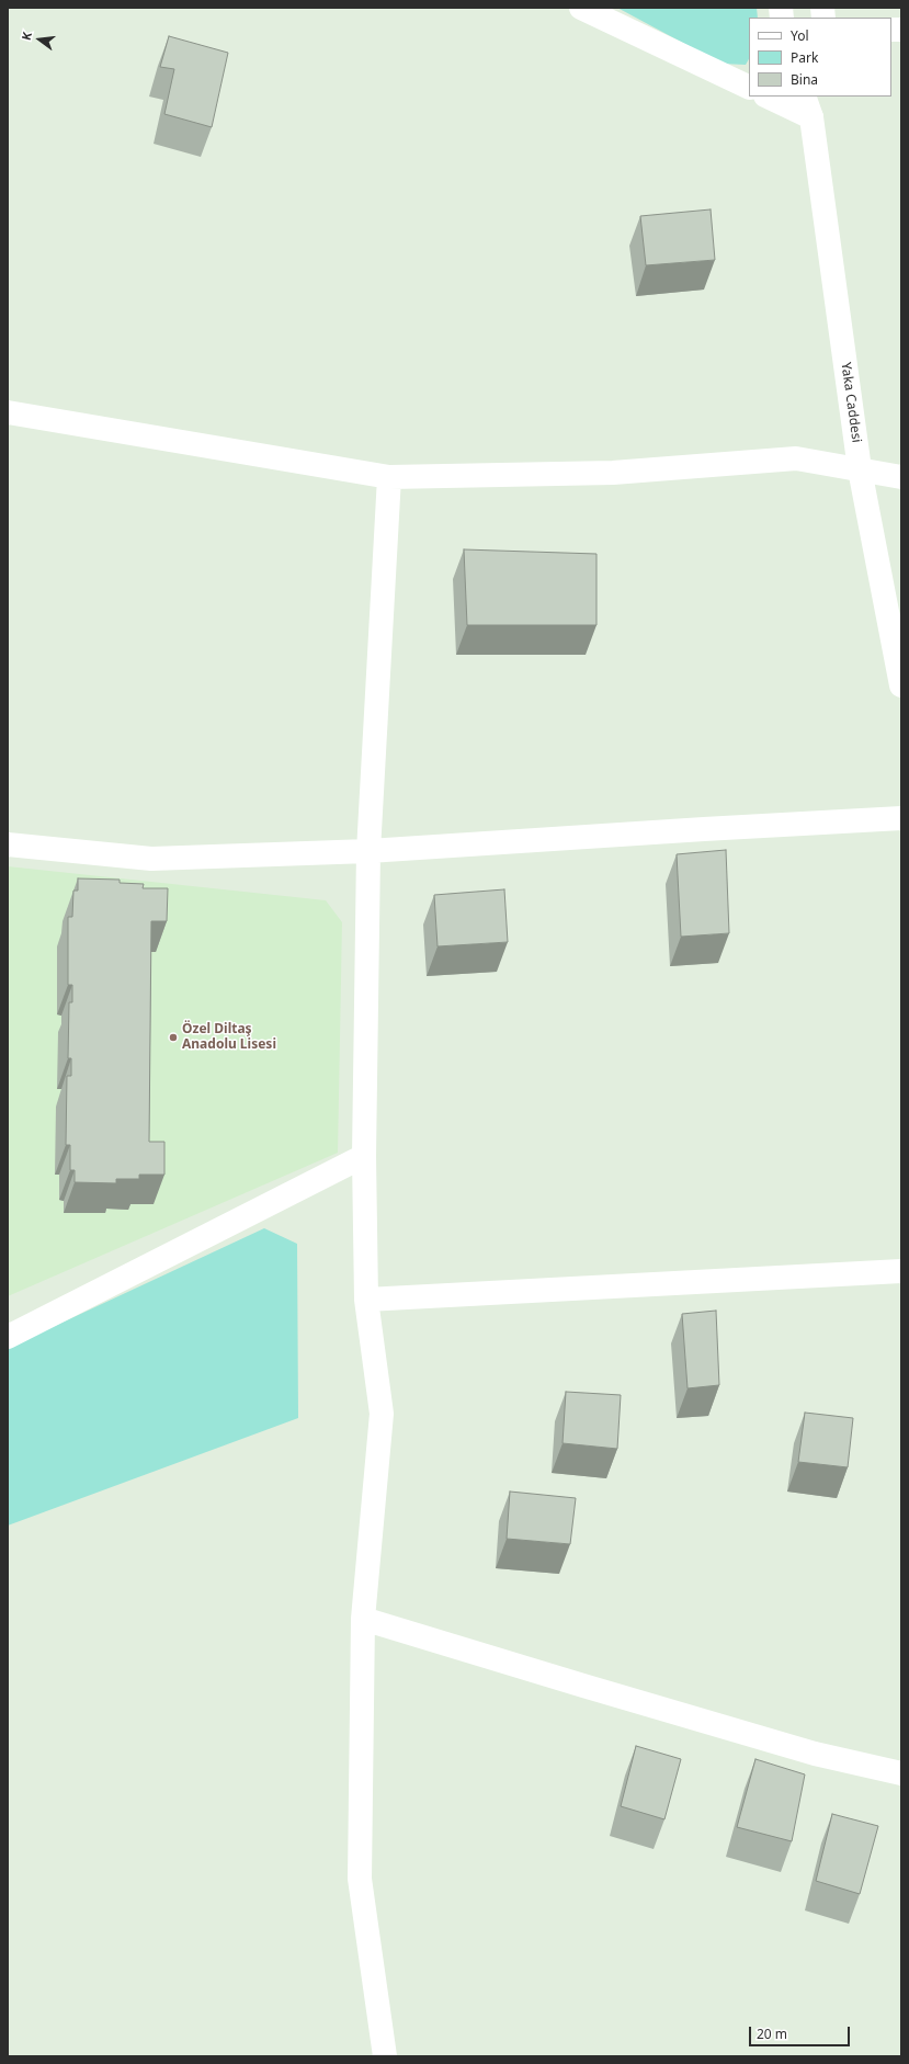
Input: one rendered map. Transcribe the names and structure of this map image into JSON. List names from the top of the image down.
{
  "streets": {
    "street": ["Yaka Caddesi"]
  },
  "places": ["Özel Diltaş Anadolu Lisesi"],
  "legend": ["Yol", "Park", "Bina"],
  "scale_bar": "20 m",
  "north": "left"
}
